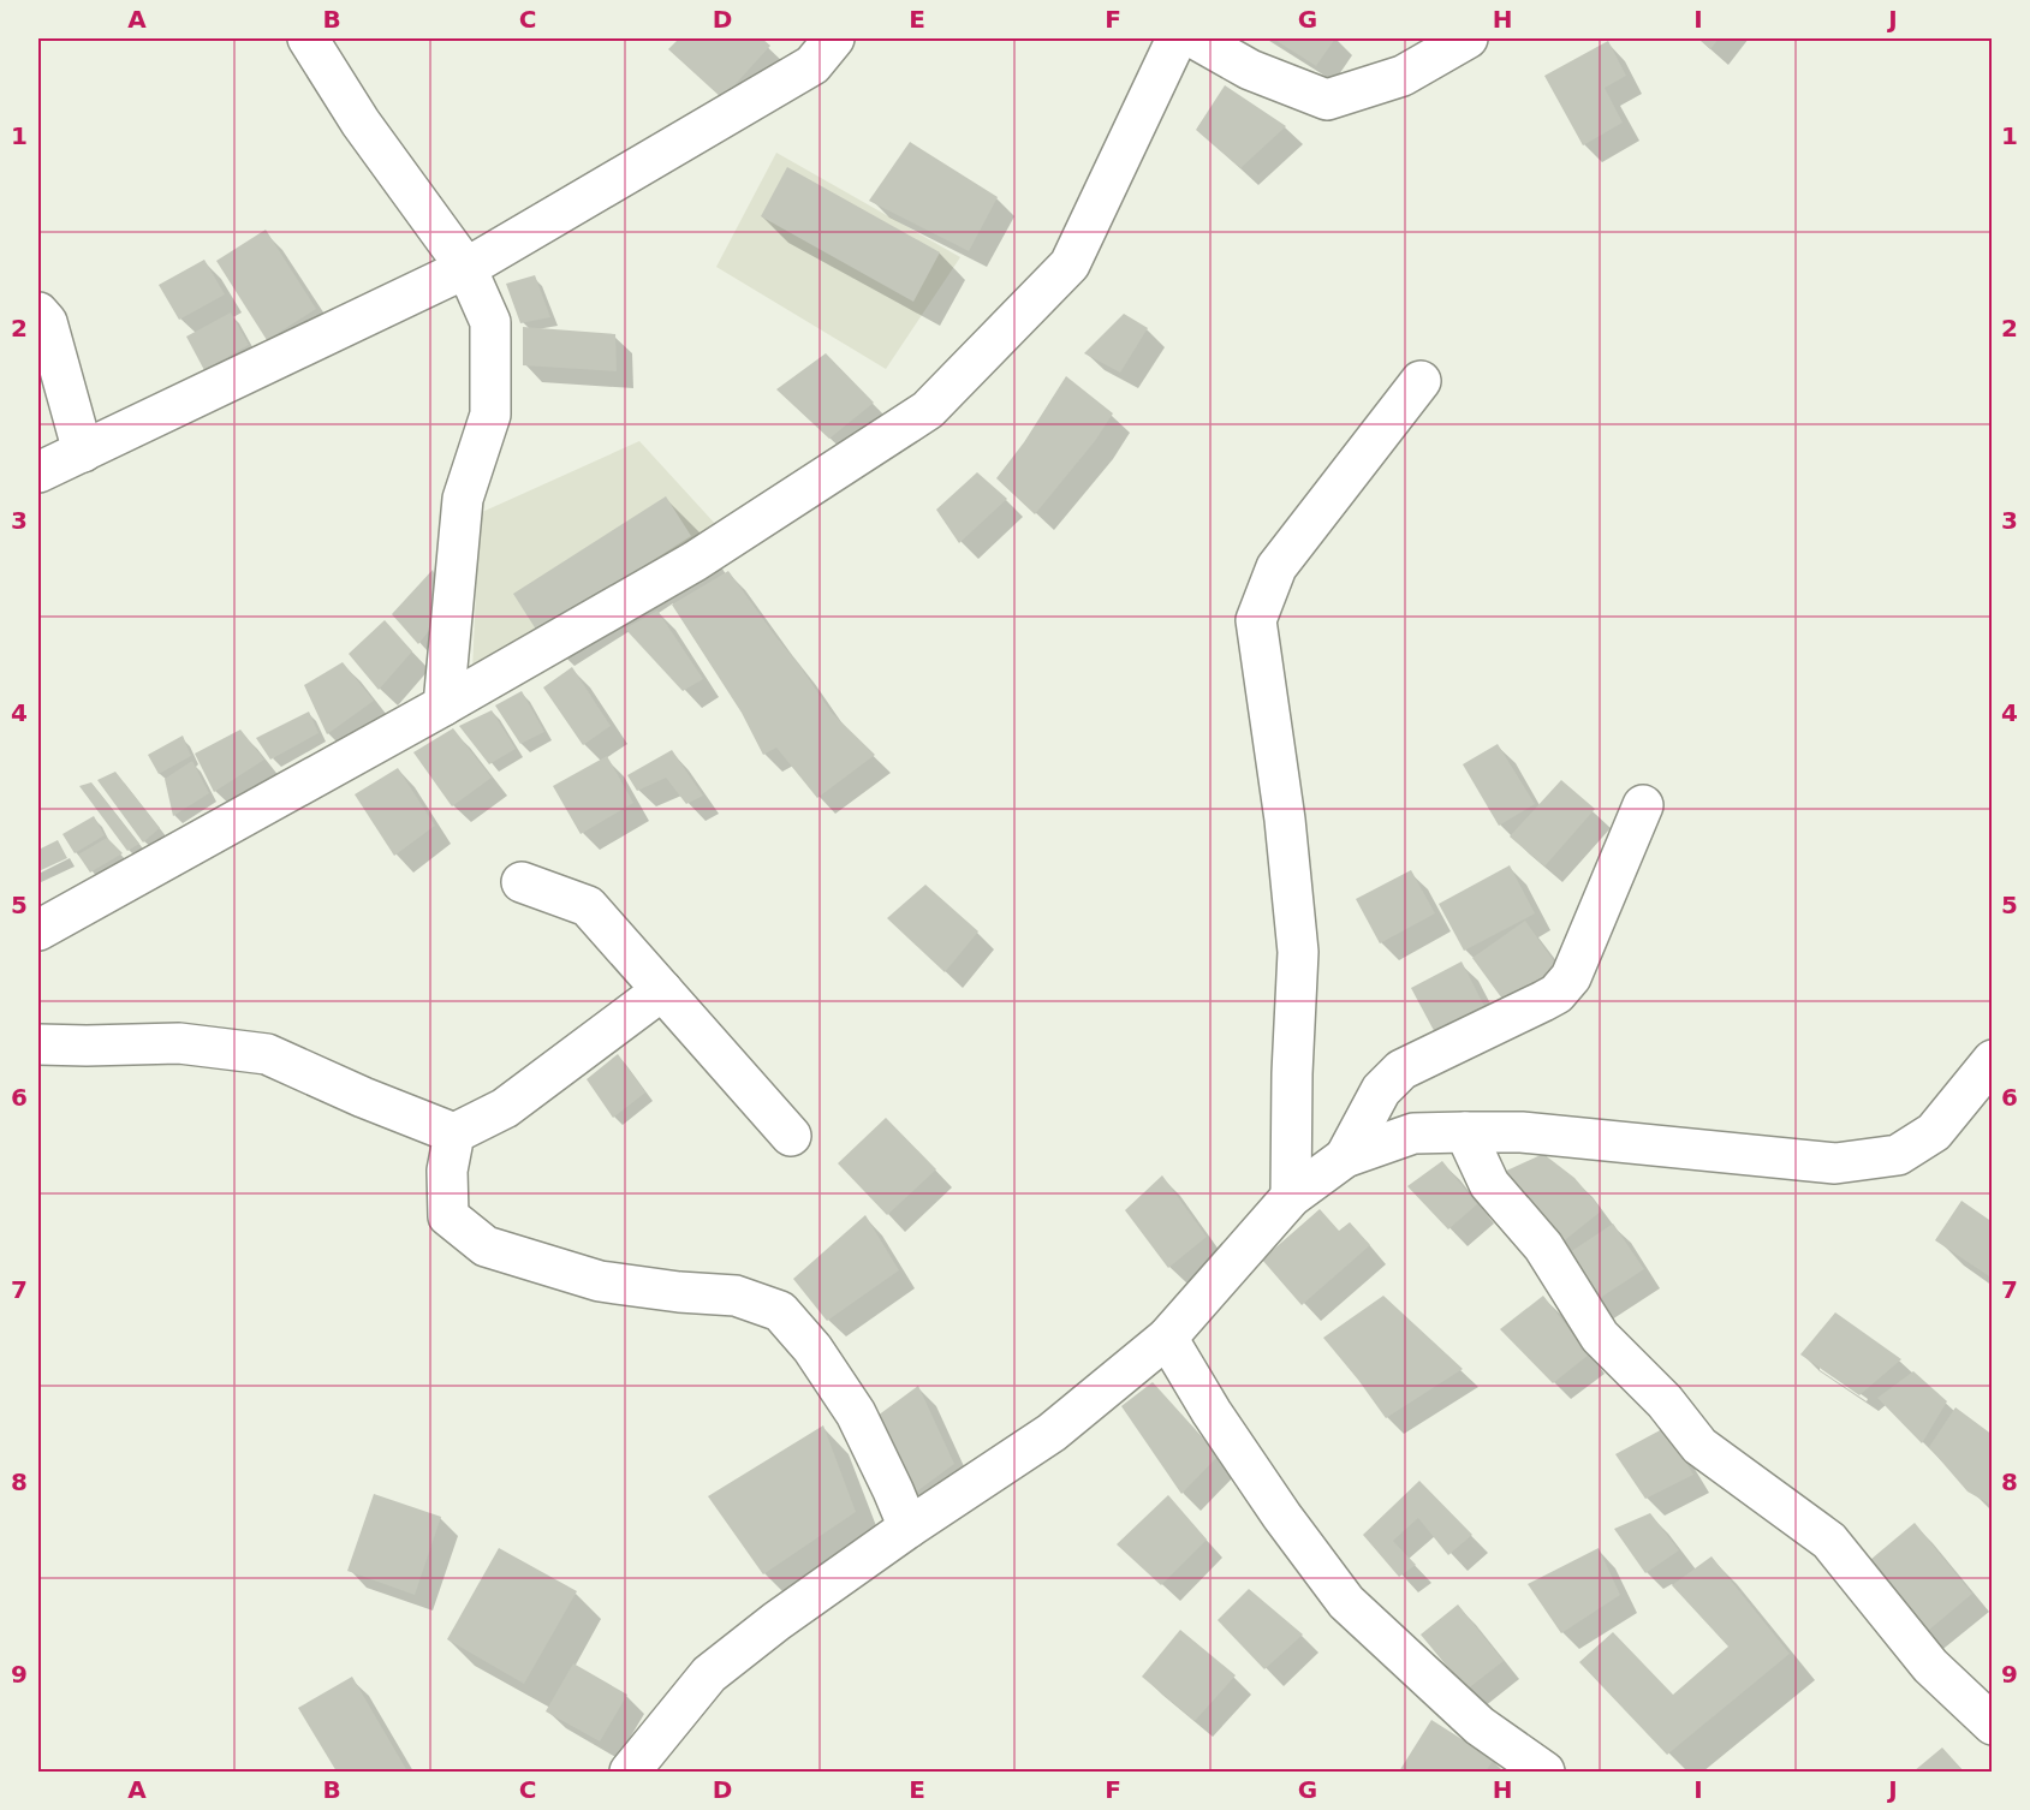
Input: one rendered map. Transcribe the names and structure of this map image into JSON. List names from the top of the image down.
{
  "grid": {
    "columns": [
      "A",
      "B",
      "C",
      "D",
      "E",
      "F",
      "G",
      "H",
      "I",
      "J"
    ],
    "rows": [
      "1",
      "2",
      "3",
      "4",
      "5",
      "6",
      "7",
      "8",
      "9"
    ]
  }
}
